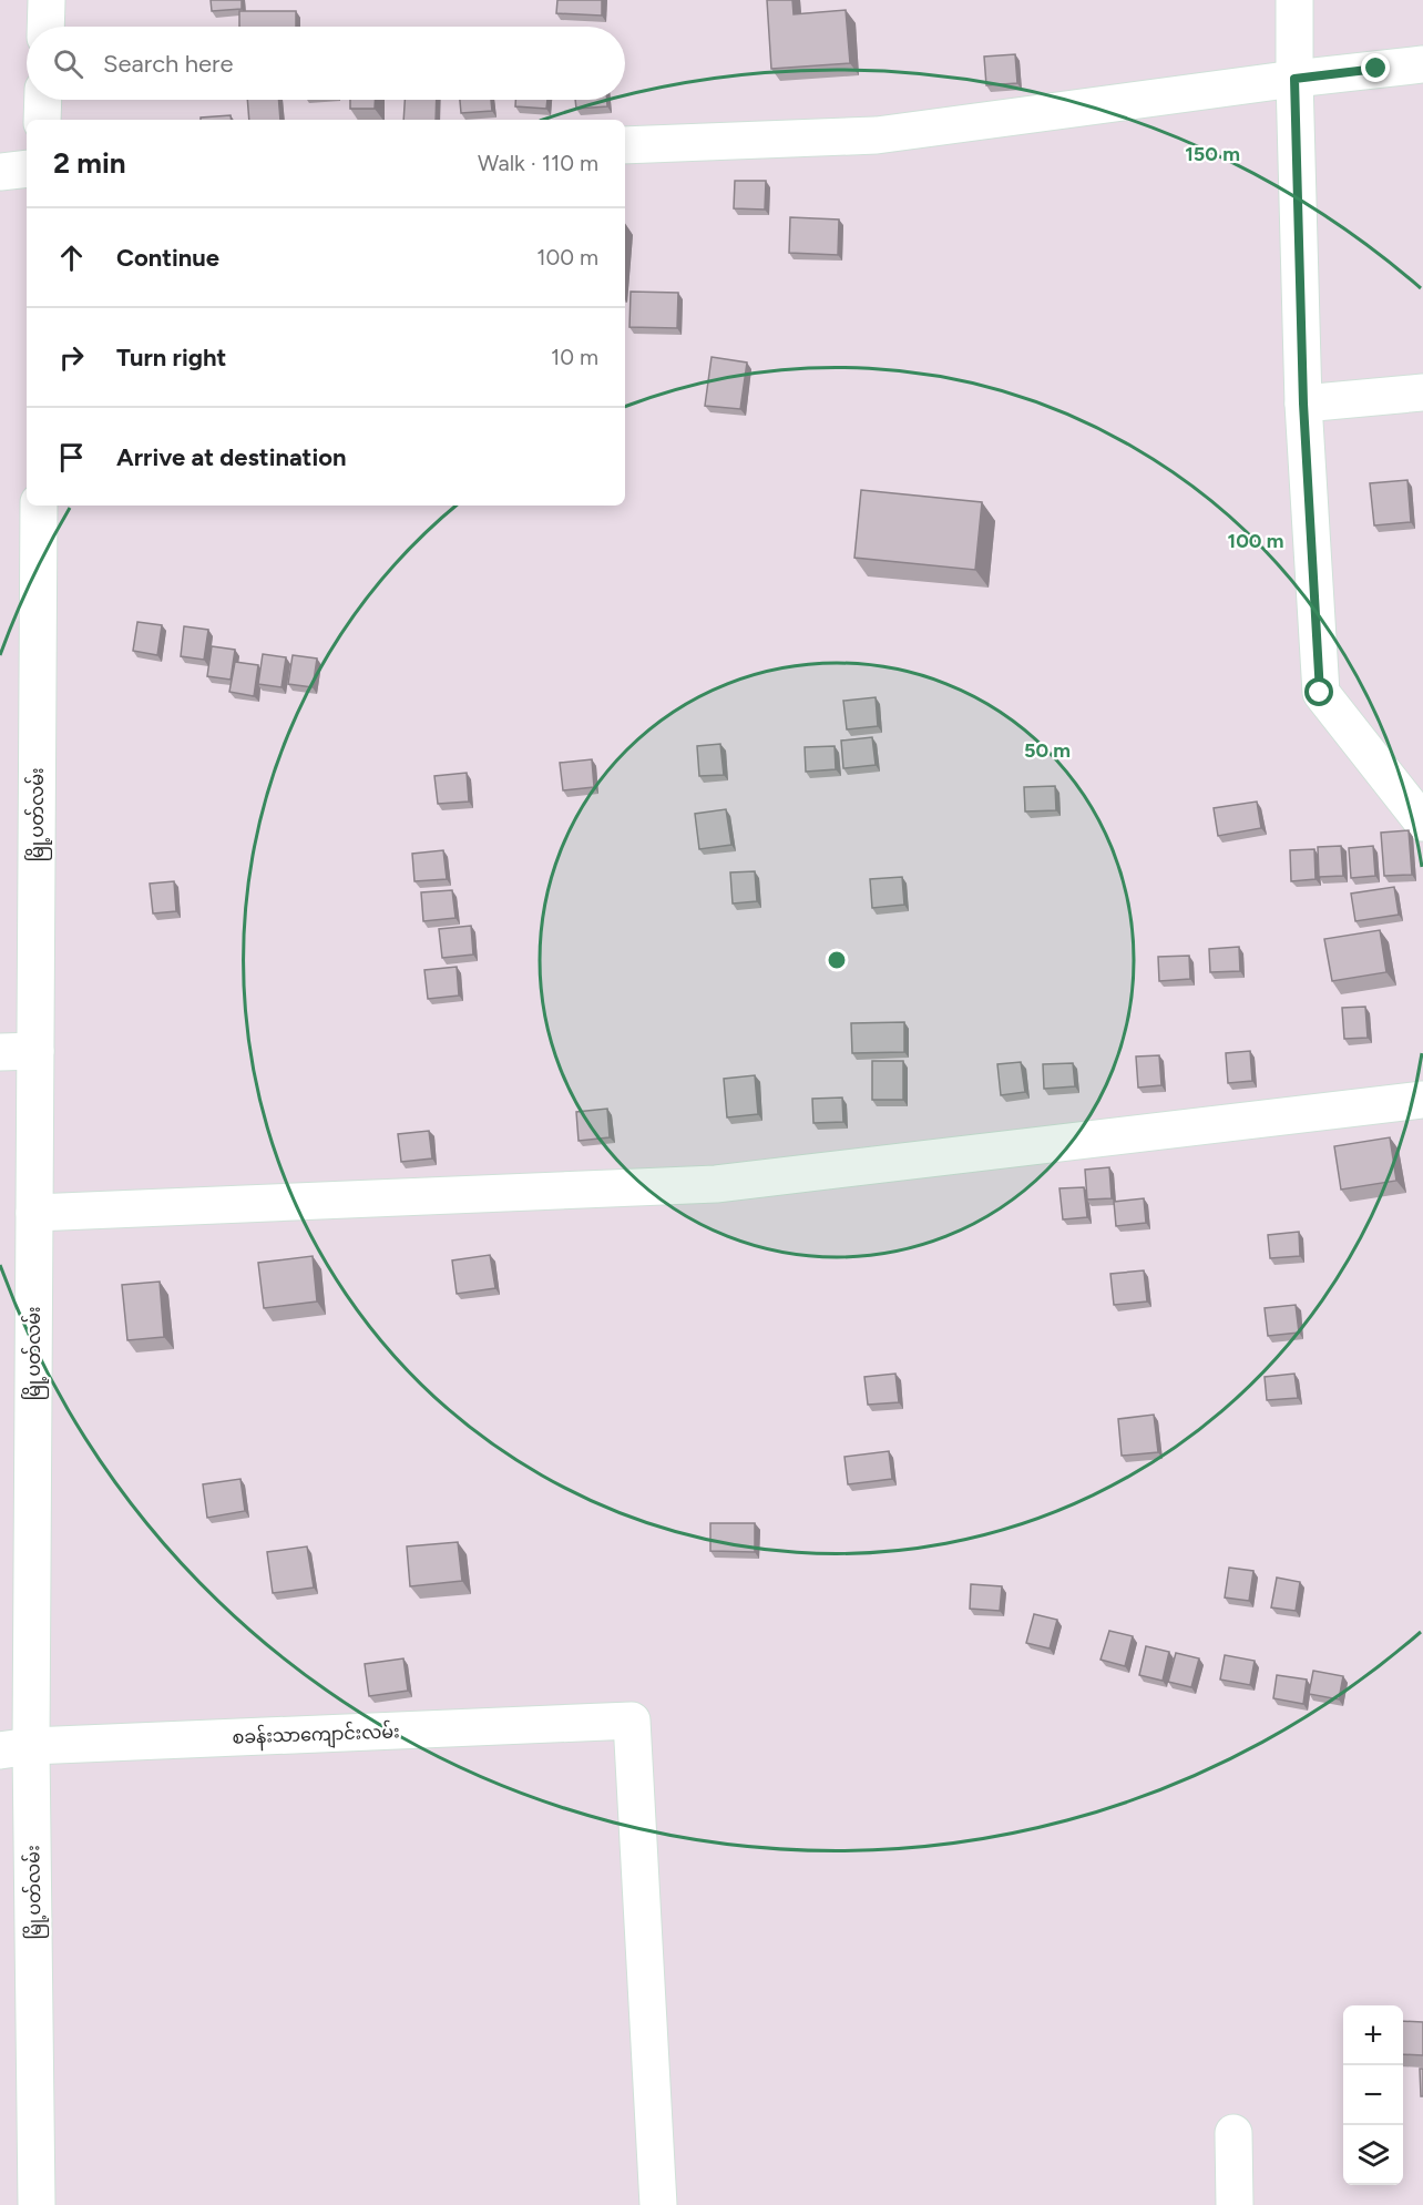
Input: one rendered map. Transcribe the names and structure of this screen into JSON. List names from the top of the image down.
{
  "streets": {
    "street": ["မြို့ပတ်လမ်း", "စခန်းသာကျောင်းလမ်း"]
  },
  "crossings": [
    ["မြို့ပတ်လမ်း", "စခန်းသာကျောင်းလမ်း"]
  ],
  "page": {
    "search": "Search here",
    "heading": ["2 min", "Walk · 110 m"],
    "list": [
      ["Continue", "100 m"],
      ["Turn right", "10 m"],
      "Arrive at destination"
    ],
    "map_buttons": ["+", "−"]
  },
  "rings": ["150 m", "100 m", "50 m"]
}
